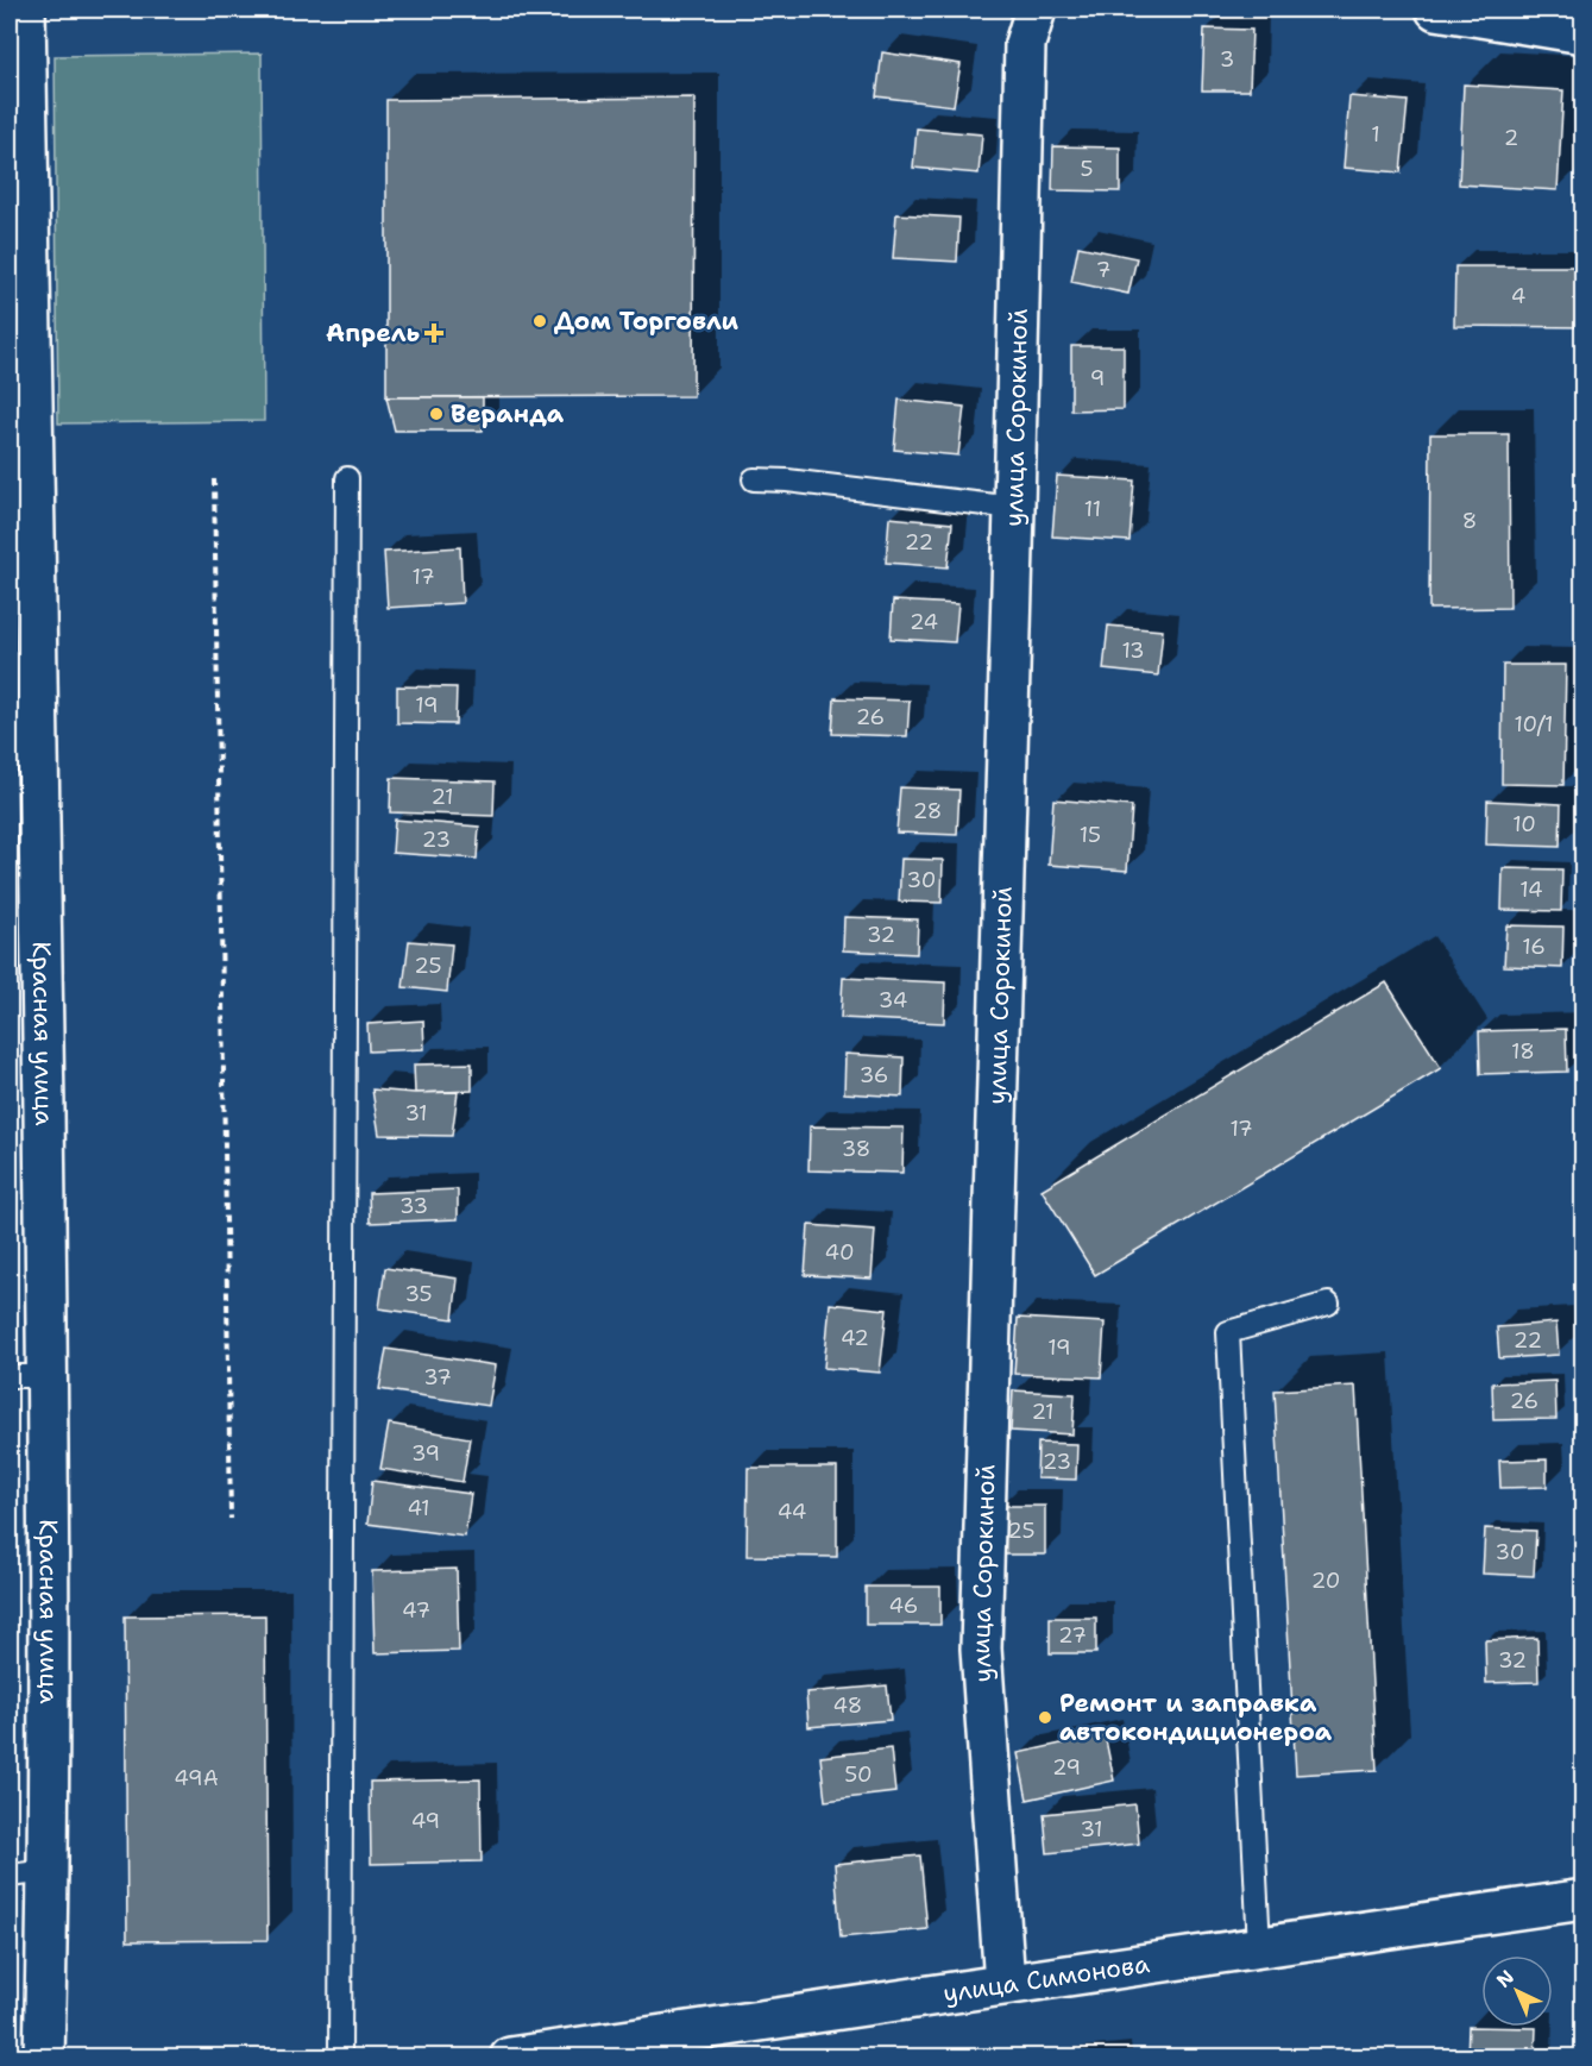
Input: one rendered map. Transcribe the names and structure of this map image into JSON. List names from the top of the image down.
{
  "streets": {
    "street": ["улица Сорокиной", "Красная улица", "улица Симонова"]
  },
  "crossings": [
    ["улица Сорокиной", "улица Симонова"]
  ],
  "places": {
    "other": ["Дом Торговли", "Веранда", "Ремонт и заправка автокондиционероа"],
    "health": ["Апрель"]
  },
  "house_numbers": [
    "3",
    "1",
    "2",
    "5",
    "7",
    "4",
    "9",
    "11",
    "8",
    "22",
    "17",
    "24",
    "13",
    "19",
    "26",
    "10/1",
    "21",
    "28",
    "10",
    "15",
    "23",
    "30",
    "14",
    "32",
    "16",
    "25",
    "34",
    "18",
    "36",
    "31",
    "17",
    "38",
    "33",
    "40",
    "35",
    "42",
    "22",
    "19",
    "37",
    "26",
    "21",
    "39",
    "23",
    "41",
    "44",
    "25",
    "30",
    "20",
    "46",
    "47",
    "27",
    "32",
    "48",
    "29",
    "50",
    "49А",
    "49",
    "31"
  ],
  "north": "top left"
}
